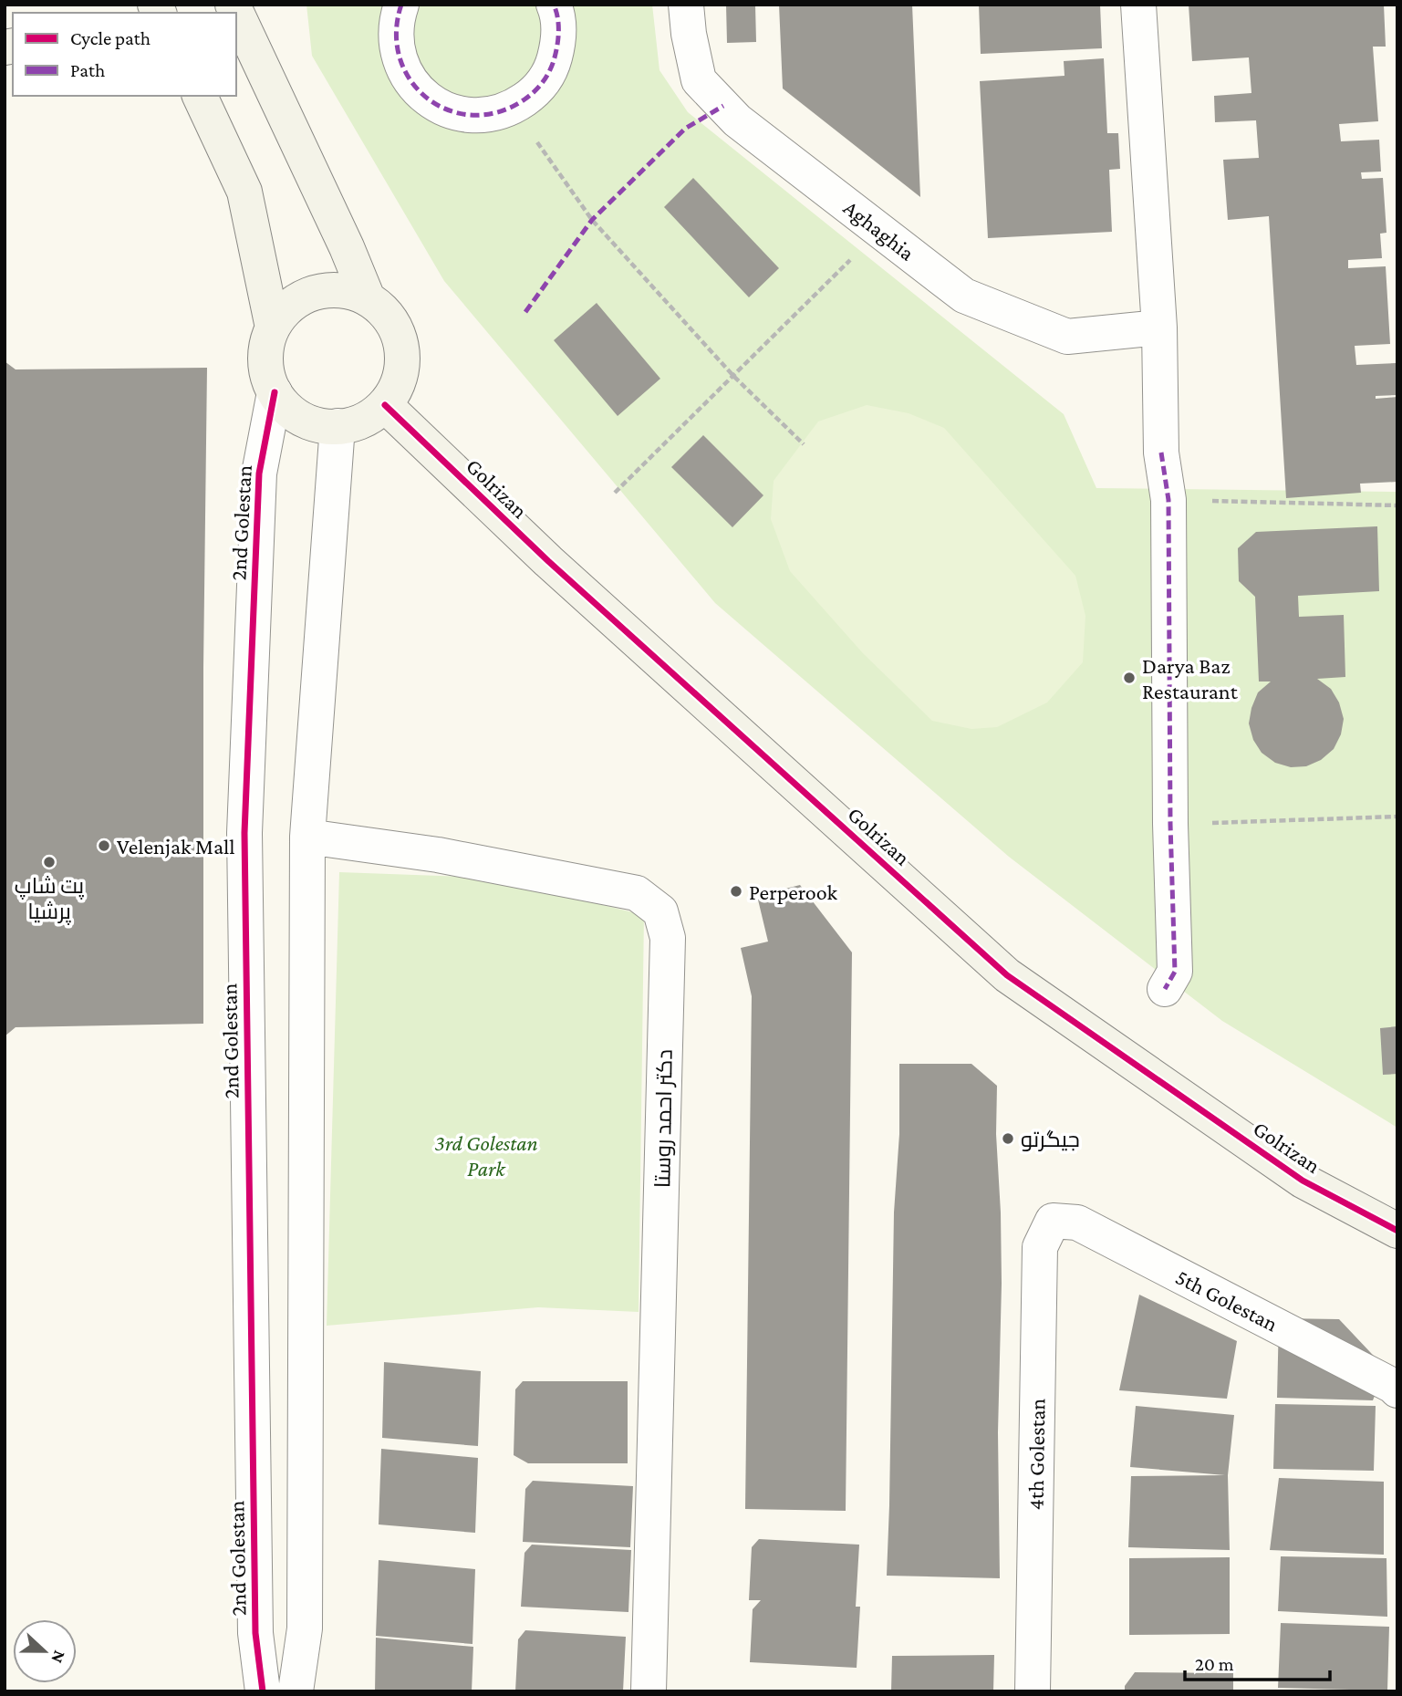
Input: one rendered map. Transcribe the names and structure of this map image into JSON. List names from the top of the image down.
{
  "streets": {
    "street": [
      "Aghaghia",
      "Golrizan",
      "2nd Golestan",
      "دکتر احمد روستا",
      "5th Golestan",
      "4th Golestan"
    ]
  },
  "crossings": [
    ["Golrizan", "2nd Golestan"],
    ["5th Golestan", "4th Golestan"]
  ],
  "parks": ["3rd Golestan Park"],
  "places": [
    "Darya Baz Restaurant",
    "Velenjak Mall",
    "پت شاپ پرشیا",
    "Perperook",
    "جیگرتو"
  ],
  "legend": ["Cycle path", "Path"],
  "scale_bar": "20 m",
  "north": "right"
}
